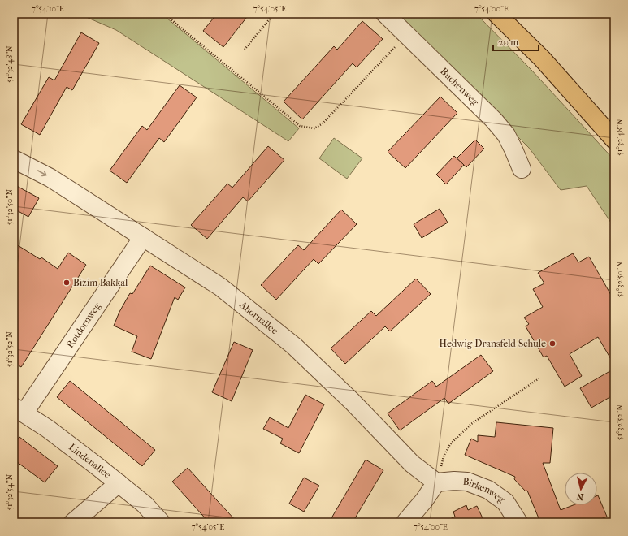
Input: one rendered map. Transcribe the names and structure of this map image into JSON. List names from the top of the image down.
{
  "streets": {
    "street": [
      "Buchenweg",
      "Ahornallee",
      "Rotdornweg",
      "Lindenallee",
      "Birkenweg"
    ]
  },
  "crossings": [
    ["Ahornallee", "Rotdornweg"],
    ["Ahornallee", "Birkenweg"],
    ["Rotdornweg", "Lindenallee"]
  ],
  "places": ["Bizim Bakkal", "Hedwig-Dransfeld-Schule"],
  "scale_bar": "20 m",
  "north": "bottom",
  "coordinates": [
    "7°54'10\"E",
    "7°54'05\"E",
    "7°54'00\"E",
    "51°32'48\"N",
    "51°32'50\"N",
    "51°32'52\"N",
    "51°32'54\"N"
  ]
}
